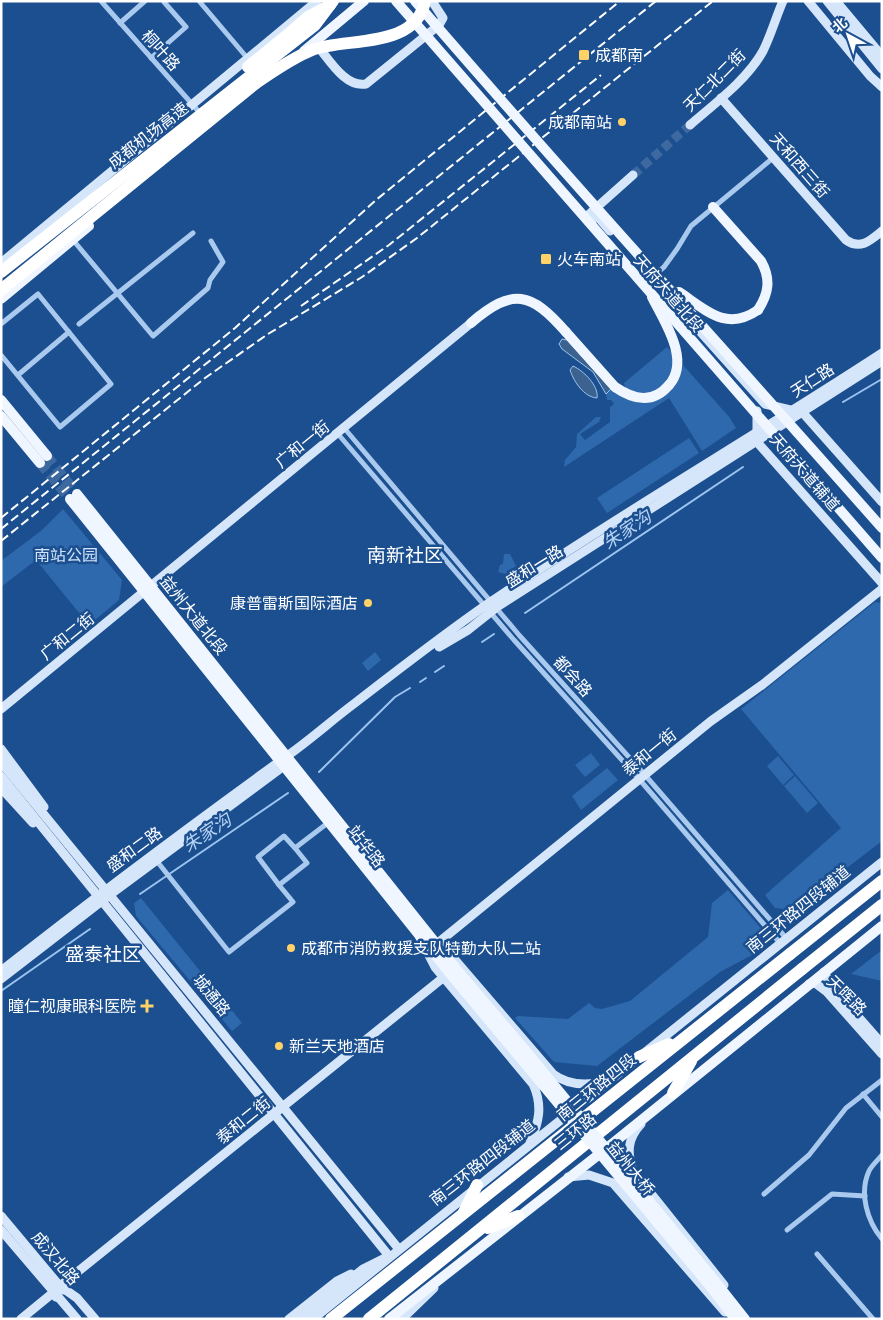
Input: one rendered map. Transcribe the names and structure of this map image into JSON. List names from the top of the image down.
{
  "streets": {
    "highway": ["成都机场高速", "南三环路四段", "三环路"],
    "main road": [
      "天府大道北段",
      "益州大道北段",
      "站华路",
      "益州大桥"
    ],
    "street": [
      "桐叶路",
      "天仁北二街",
      "天和西三街",
      "天仁路",
      "广和一街",
      "天府大道辅道",
      "盛和一路",
      "广和二街",
      "都会路",
      "泰和一街",
      "盛和二路",
      "南三环路四段辅道",
      "城通路",
      "天晖路",
      "泰和二街",
      "成汉北路"
    ]
  },
  "crossings": [
    ["天仁北二街", "天和西三街"],
    ["成都机场高速", "天府大道北段"],
    ["天仁路", "天府大道辅道"],
    ["天仁路", "盛和一路"],
    ["广和一街", "益州大道北段"],
    ["广和一街", "广和二街"],
    ["广和一街", "都会路"],
    ["天府大道辅道", "盛和一路"],
    ["盛和一路", "益州大道北段"],
    ["盛和一路", "都会路"],
    ["盛和一路", "站华路"],
    ["盛和一路", "盛和二路"],
    ["益州大道北段", "广和二街"],
    ["益州大道北段", "站华路"],
    ["益州大道北段", "盛和二路"],
    ["都会路", "泰和一街"],
    ["都会路", "南三环路四段辅道"],
    ["站华路", "盛和二路"],
    ["站华路", "泰和二街"],
    ["站华路", "益州大桥"],
    ["盛和二路", "城通路"],
    ["南三环路四段辅道", "城通路"],
    ["城通路", "泰和二街"],
    ["泰和二街", "益州大桥"],
    ["泰和二街", "成汉北路"]
  ],
  "districts": ["南新社区", "盛泰社区"],
  "water": ["朱家沟"],
  "parks": ["南站公园"],
  "places": {
    "transit": ["成都南", "火车南站"],
    "other": [
      "成都南站",
      "康普雷斯国际酒店",
      "成都市消防救援支队特勤大队二站",
      "新兰天地酒店"
    ],
    "health": ["瞳仁视康眼科医院"]
  },
  "north": "top left"
}
